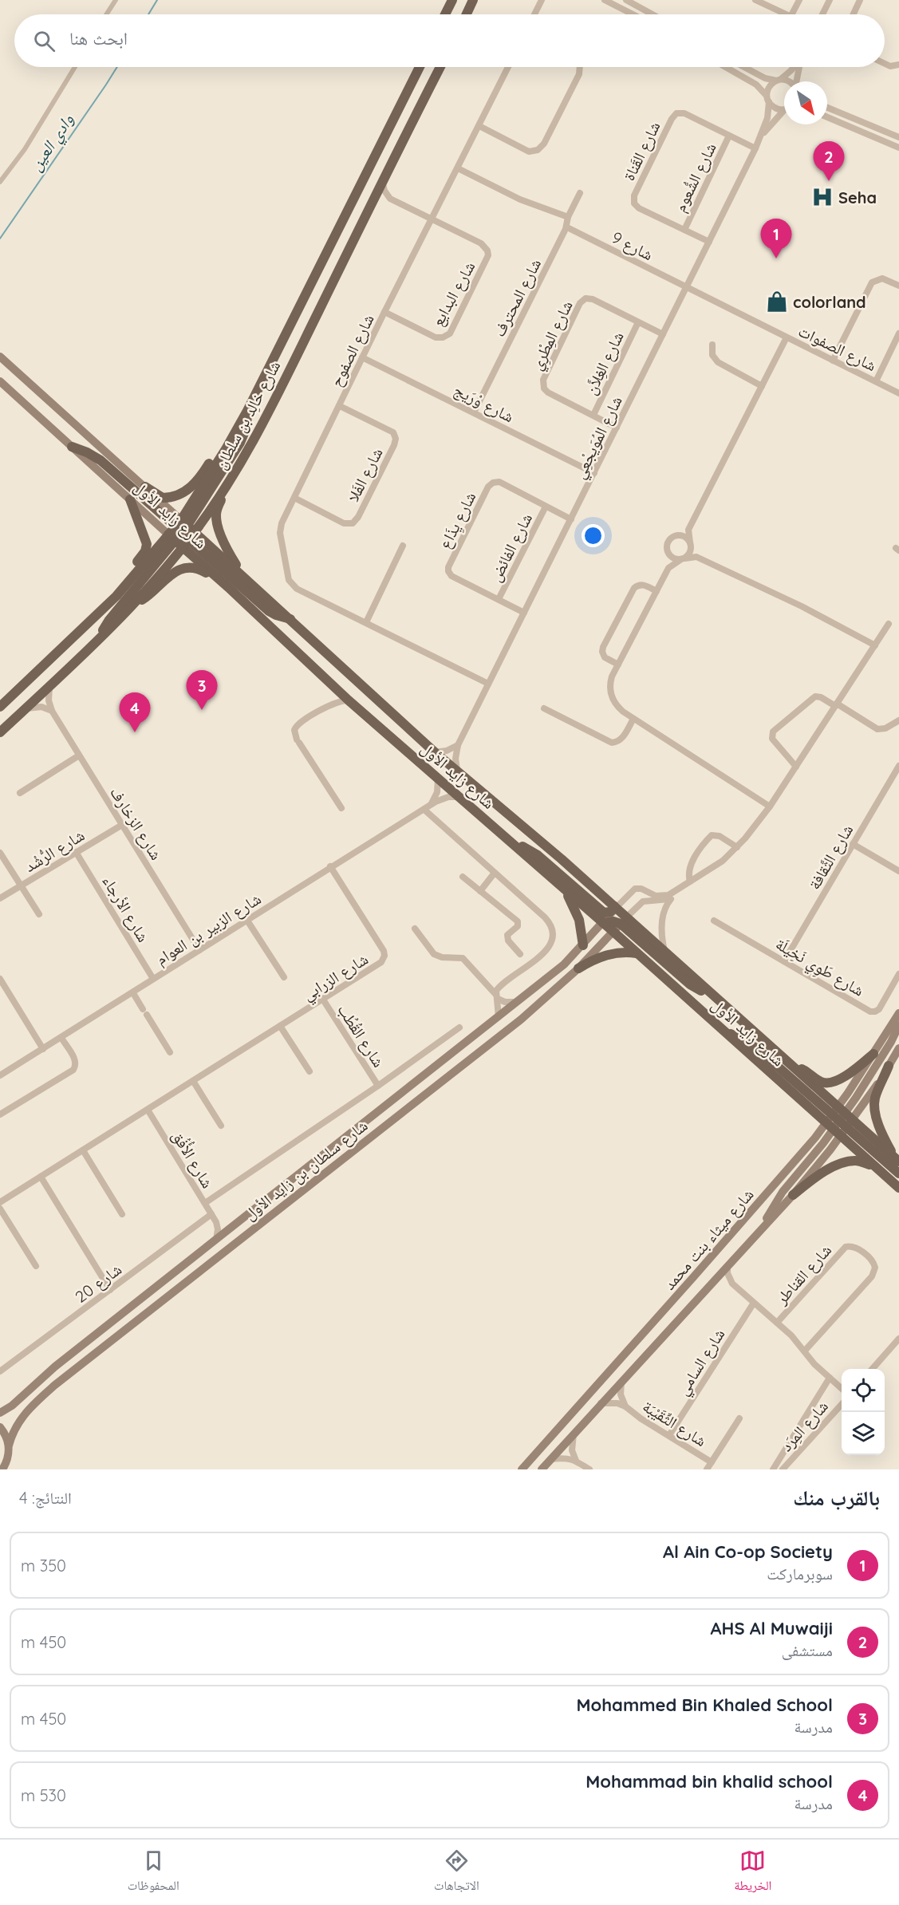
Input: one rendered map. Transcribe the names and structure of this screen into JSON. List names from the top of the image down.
{
  "streets": {
    "main road": [
      "شارع خالِد بن سلطان",
      "شارع زايد الأول",
      "شارع سلطان بن زايد الأول",
      "شارع ميثاء بنت محمد"
    ],
    "street": [
      "شارع القَناة",
      "شارع الشُّعوم",
      "شارع 9",
      "شارع البدايع",
      "شارع المحترف",
      "شارع المِطْرِي",
      "شارع الصفوات",
      "شارع الصفوح",
      "شارع الغِلاَّن",
      "شارع وْرَيج",
      "شارع المُوَيجْعِي",
      "شارع الفَلا",
      "شارع يِذَاع",
      "شارع الفائض",
      "شارع الزخارف",
      "شارع الرُّشْد",
      "شارع الثَّقافة",
      "شارع الأرجاء",
      "شارع الزبير بن العوام",
      "شارع طَوِي نَخِيلَة",
      "شارع الزرابي",
      "شارع القُطُب",
      "شارع الأُفُق",
      "شارع القناطر",
      "شارع 20",
      "شارع السامي",
      "شارع الثِّقَيْبَة",
      "شارع المِرَد"
    ]
  },
  "crossings": [
    ["شارع القَناة", "شارع الشُّعوم"],
    ["شارع القَناة", "شارع المُوَيجْعِي"],
    ["شارع 9", "شارع المحترف"],
    ["شارع 9", "شارع الصفوات"],
    ["شارع 9", "شارع المُوَيجْعِي"],
    ["شارع البدايع", "شارع الصفوح"],
    ["شارع المحترف", "شارع وْرَيج"],
    ["شارع المِطْرِي", "شارع الغِلاَّن"],
    ["شارع المِطْرِي", "شارع المُوَيجْعِي"],
    ["شارع الصفوات", "شارع المُوَيجْعِي"],
    ["شارع الصفوح", "شارع وْرَيج"],
    ["شارع الصفوح", "شارع المُوَيجْعِي"],
    ["شارع الصفوح", "شارع الفَلا"],
    ["شارع وْرَيج", "شارع المُوَيجْعِي"],
    ["شارع خالِد بن سلطان", "شارع زايد الأول"],
    ["شارع خالِد بن سلطان", "شارع الزخارف"],
    ["شارع المُوَيجْعِي", "شارع زايد الأول"],
    ["شارع المُوَيجْعِي", "شارع يِذَاع"],
    ["شارع زايد الأول", "شارع الزبير بن العوام"],
    ["شارع زايد الأول", "شارع سلطان بن زايد الأول"],
    ["شارع زايد الأول", "شارع ميثاء بنت محمد"],
    ["شارع يِذَاع", "شارع الفائض"],
    ["شارع الزخارف", "شارع الرُّشْد"],
    ["شارع الزخارف", "شارع الزبير بن العوام"],
    ["شارع الرُّشْد", "شارع الأرجاء"],
    ["شارع الثَّقافة", "شارع طَوِي نَخِيلَة"],
    ["شارع الأرجاء", "شارع الزبير بن العوام"],
    ["شارع الزبير بن العوام", "شارع الزرابي"],
    ["شارع الزرابي", "شارع القُطُب"],
    ["شارع الزرابي", "شارع الأُفُق"],
    ["شارع الأُفُق", "شارع 20"],
    ["شارع ميثاء بنت محمد", "شارع الثِّقَيْبَة"],
    ["شارع السامي", "شارع الثِّقَيْبَة"]
  ],
  "water": ["وادي العين"],
  "places": {
    "hospital": ["Seha"],
    "shop": ["colorland"]
  },
  "north": "bottom right",
  "page": {
    "search": "ابحث هنا",
    "pins": [
      "2",
      "1",
      "3",
      "4"
    ],
    "heading": ["بالقرب منك", "النتائج: 4"],
    "list": [
      {
        "mark": "1",
        "name": "Al Ain Co-op Society",
        "note": "سوبرماركت",
        "value": "350 m"
      },
      {
        "mark": "2",
        "name": "AHS Al Muwaiji",
        "note": "مستشفى",
        "value": "450 m"
      },
      {
        "mark": "3",
        "name": "Mohammed Bin Khaled School",
        "note": "مدرسة",
        "value": "450 m"
      },
      {
        "mark": "4",
        "name": "Mohammad bin khalid school",
        "note": "مدرسة",
        "value": "530 m"
      }
    ],
    "nav": ["الخريطة", "الاتجاهات", "المحفوظات"]
  }
}
